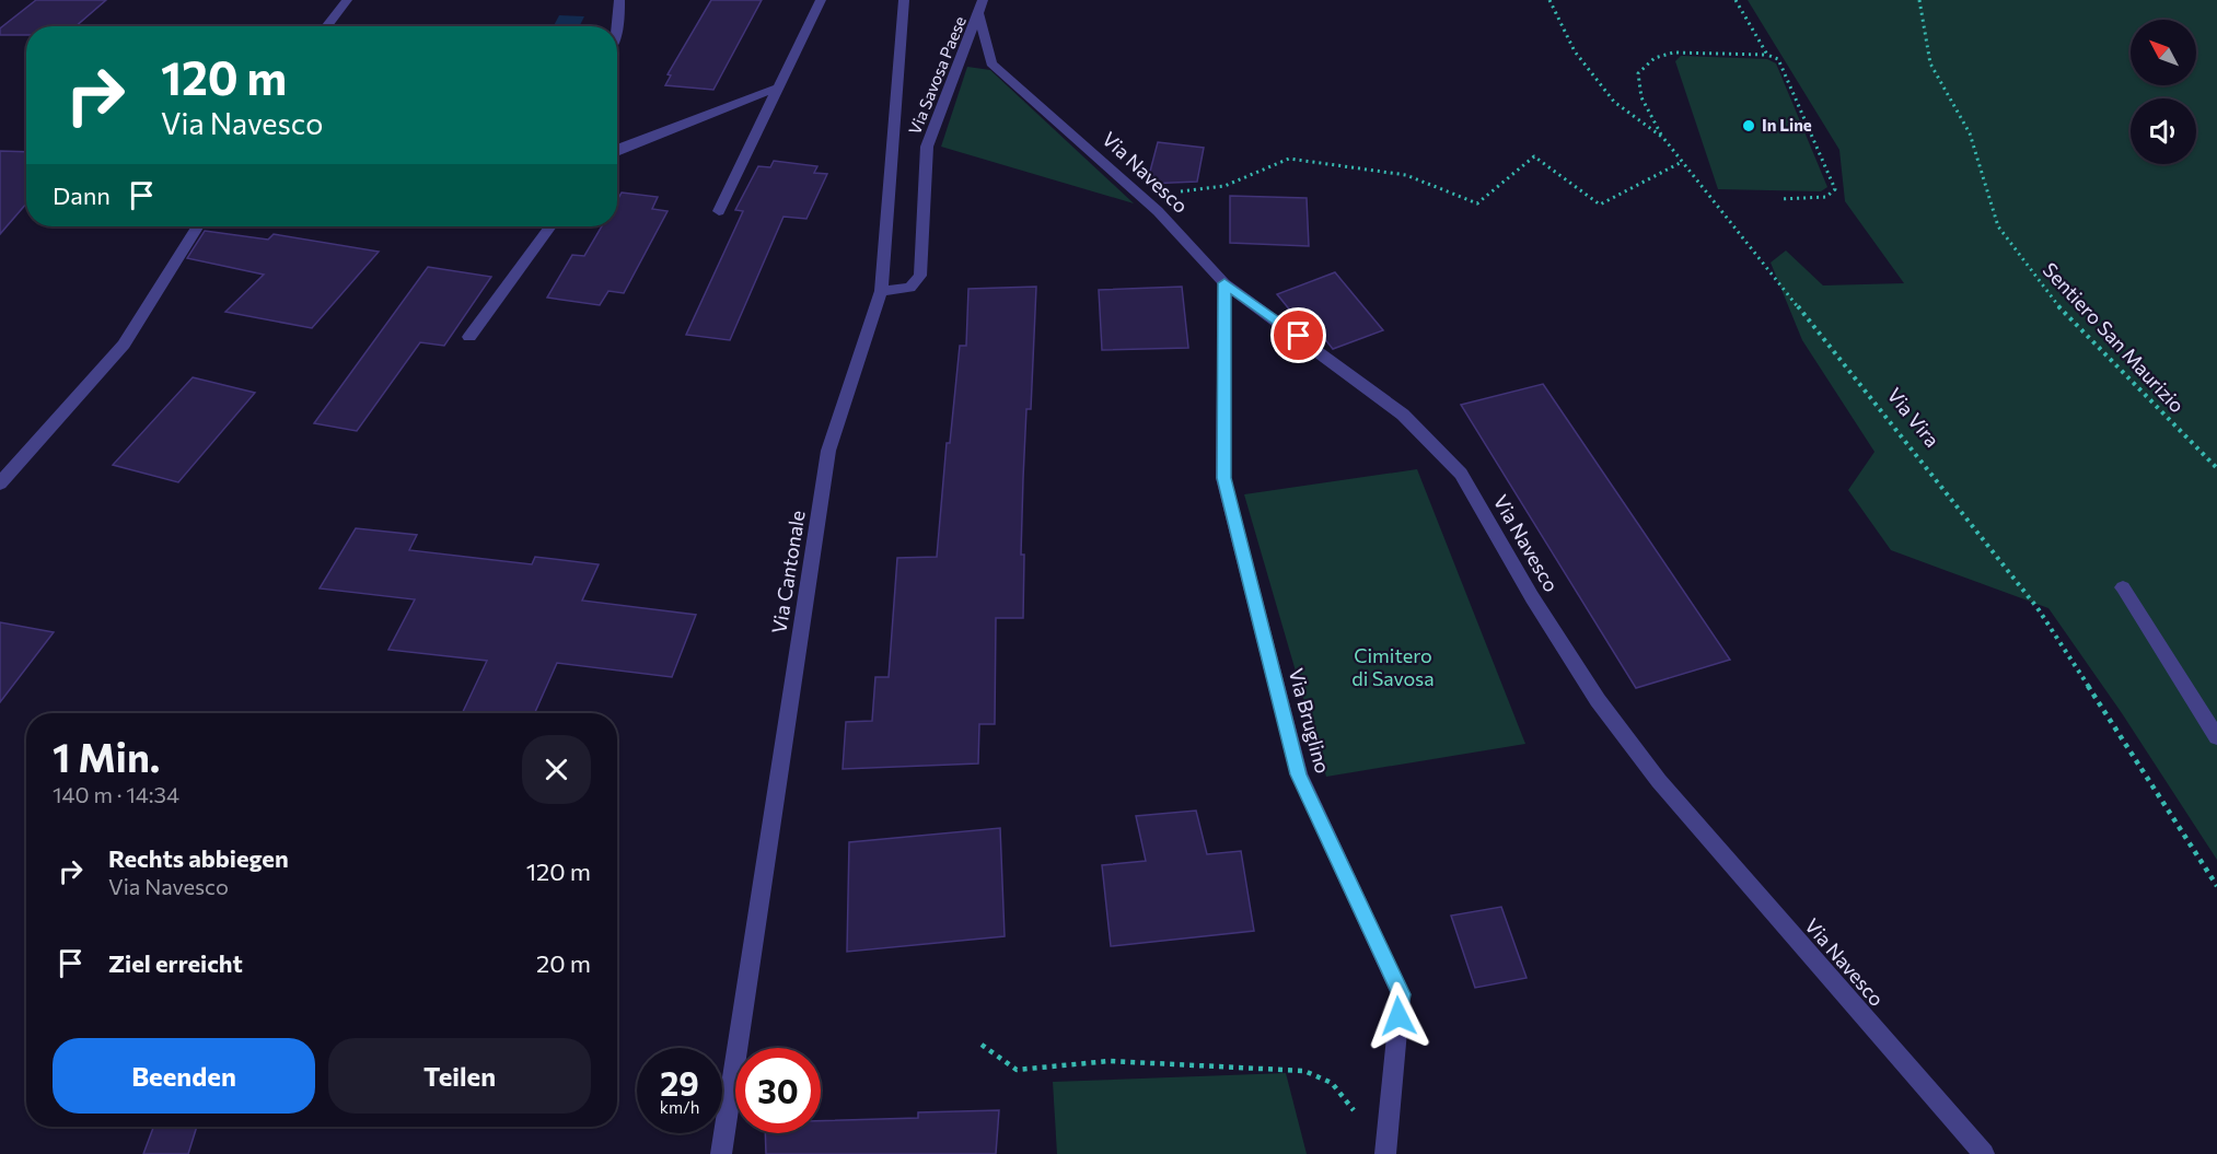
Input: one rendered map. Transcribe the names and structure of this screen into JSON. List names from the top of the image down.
{
  "streets": {
    "street": [
      "Via Savosa Paese",
      "Via Navesco",
      "Via Cantonale",
      "Via Bruglino"
    ],
    "path": ["Sentiero San Maurizio", "Via Vira"]
  },
  "crossings": [
    ["Via Savosa Paese", "Via Navesco"],
    ["Via Savosa Paese", "Via Cantonale"],
    ["Via Navesco", "Via Bruglino"]
  ],
  "parks": ["Cimitero di Savosa"],
  "places": ["In Line"],
  "north": "top left",
  "page": {
    "turn": ["120 m", "Via Navesco"],
    "then": "Dann",
    "heading": ["1 Min.", "140 m · 14:34"],
    "list": [
      {
        "name": "Rechts abbiegen",
        "note": "Via Navesco",
        "value": "120 m"
      },
      {
        "name": "Ziel erreicht",
        "value": "20 m"
      }
    ],
    "buttons": ["Beenden", "Teilen"],
    "speed": "29 km/h",
    "limit": "30"
  }
}
